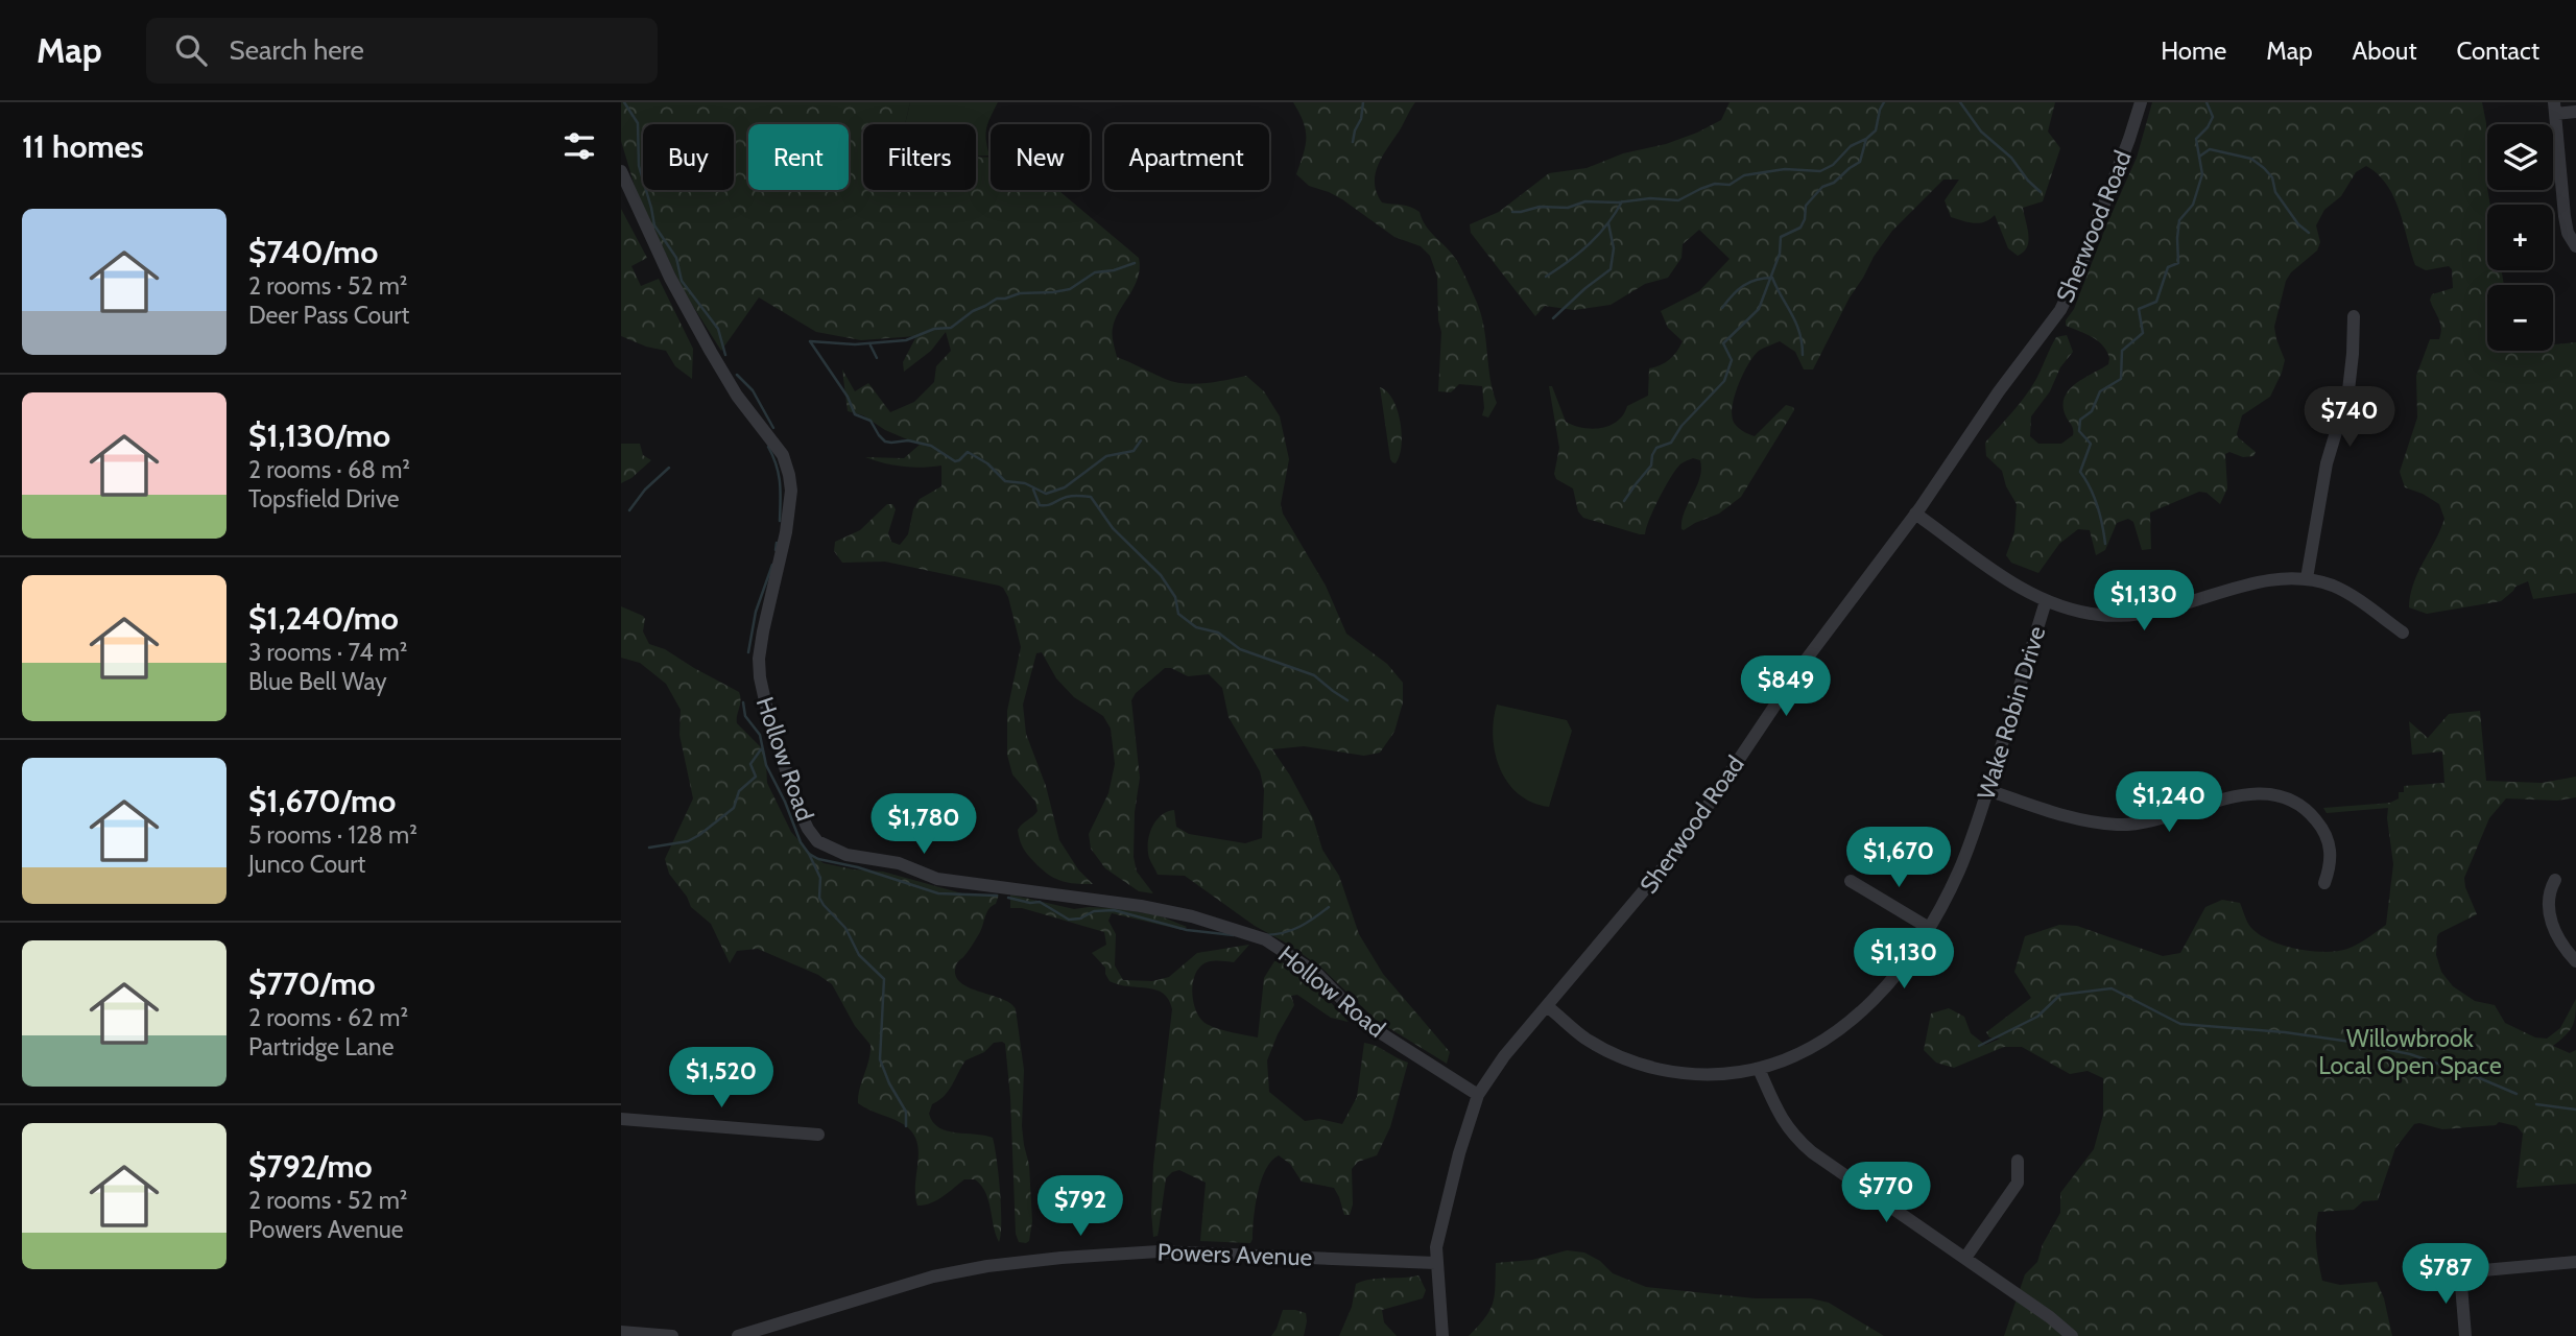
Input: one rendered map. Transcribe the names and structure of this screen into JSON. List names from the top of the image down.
{
  "streets": {
    "street": [
      "Sherwood Road",
      "Wake Robin Drive",
      "Hollow Road",
      "Powers Avenue"
    ]
  },
  "crossings": [
    ["Sherwood Road", "Wake Robin Drive"],
    ["Sherwood Road", "Hollow Road"],
    ["Sherwood Road", "Powers Avenue"]
  ],
  "parks": ["Willowbrook Local Open Space"],
  "page": {
    "header": "Map",
    "search": "Search here",
    "nav": [
      "Home",
      "Map",
      "About",
      "Contact"
    ],
    "heading": "11 homes",
    "map_buttons": ["+", "−"],
    "chip": [
      "Buy",
      "Rent",
      "Filters",
      "New",
      "Apartment"
    ],
    "list": [
      {
        "name": "$740/mo",
        "note": "2 rooms · 52 m² · Deer Pass Court"
      },
      {
        "name": "$1,130/mo",
        "note": "2 rooms · 68 m² · Topsfield Drive"
      },
      {
        "name": "$1,240/mo",
        "note": "3 rooms · 74 m² · Blue Bell Way"
      },
      {
        "name": "$1,670/mo",
        "note": "5 rooms · 128 m² · Junco Court"
      },
      {
        "name": "$770/mo",
        "note": "2 rooms · 62 m² · Partridge Lane"
      },
      {
        "name": "$792/mo",
        "note": "2 rooms · 52 m² · Powers Avenue"
      }
    ],
    "price": [
      "$740",
      "$1,130",
      "$849",
      "$1,240",
      "$1,780",
      "$1,670",
      "$1,130",
      "$1,520",
      "$770",
      "$792",
      "$787"
    ]
  }
}
